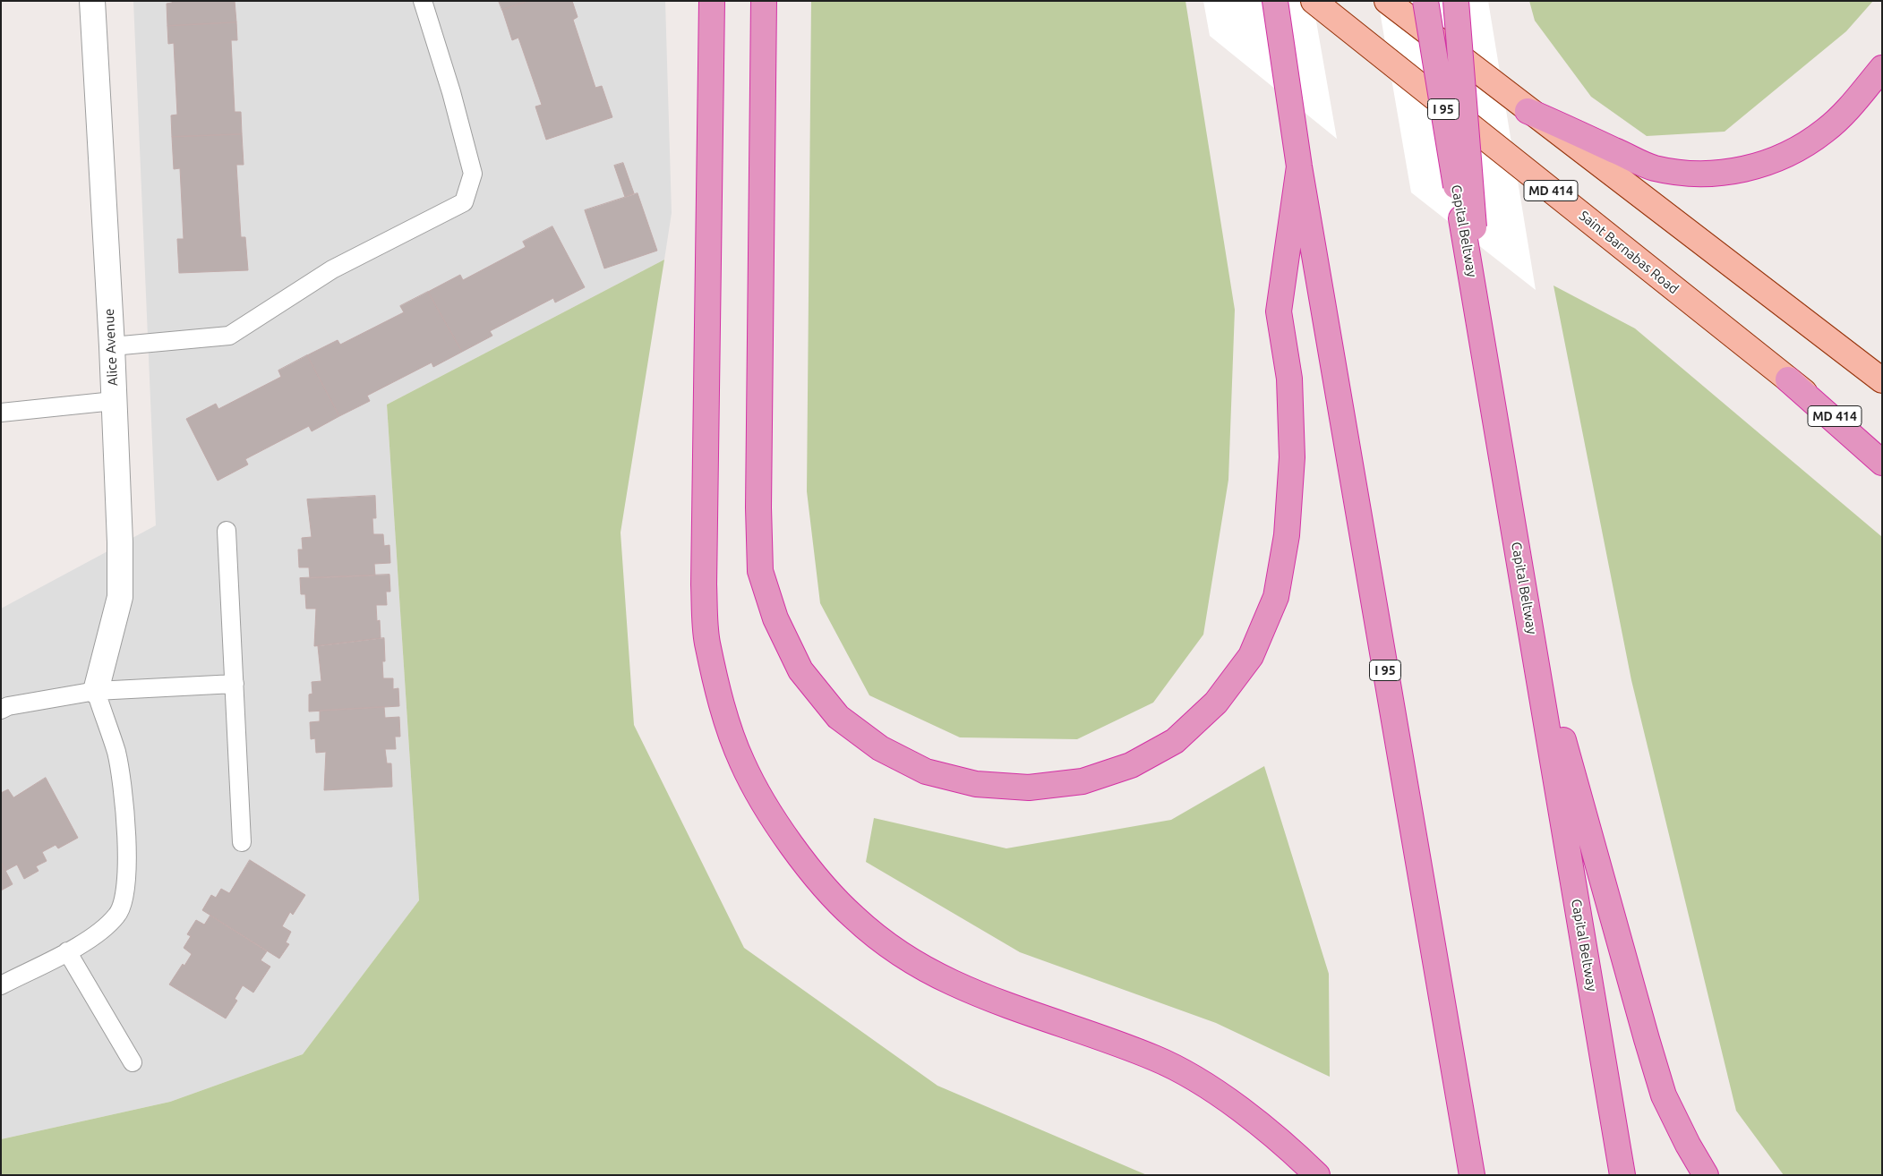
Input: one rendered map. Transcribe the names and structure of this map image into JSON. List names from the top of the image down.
{
  "streets": {
    "highway": ["I 95", "Capital Beltway"],
    "main road": ["MD 414", "Saint Barnabas Road"],
    "street": ["Alice Avenue"]
  }
}
